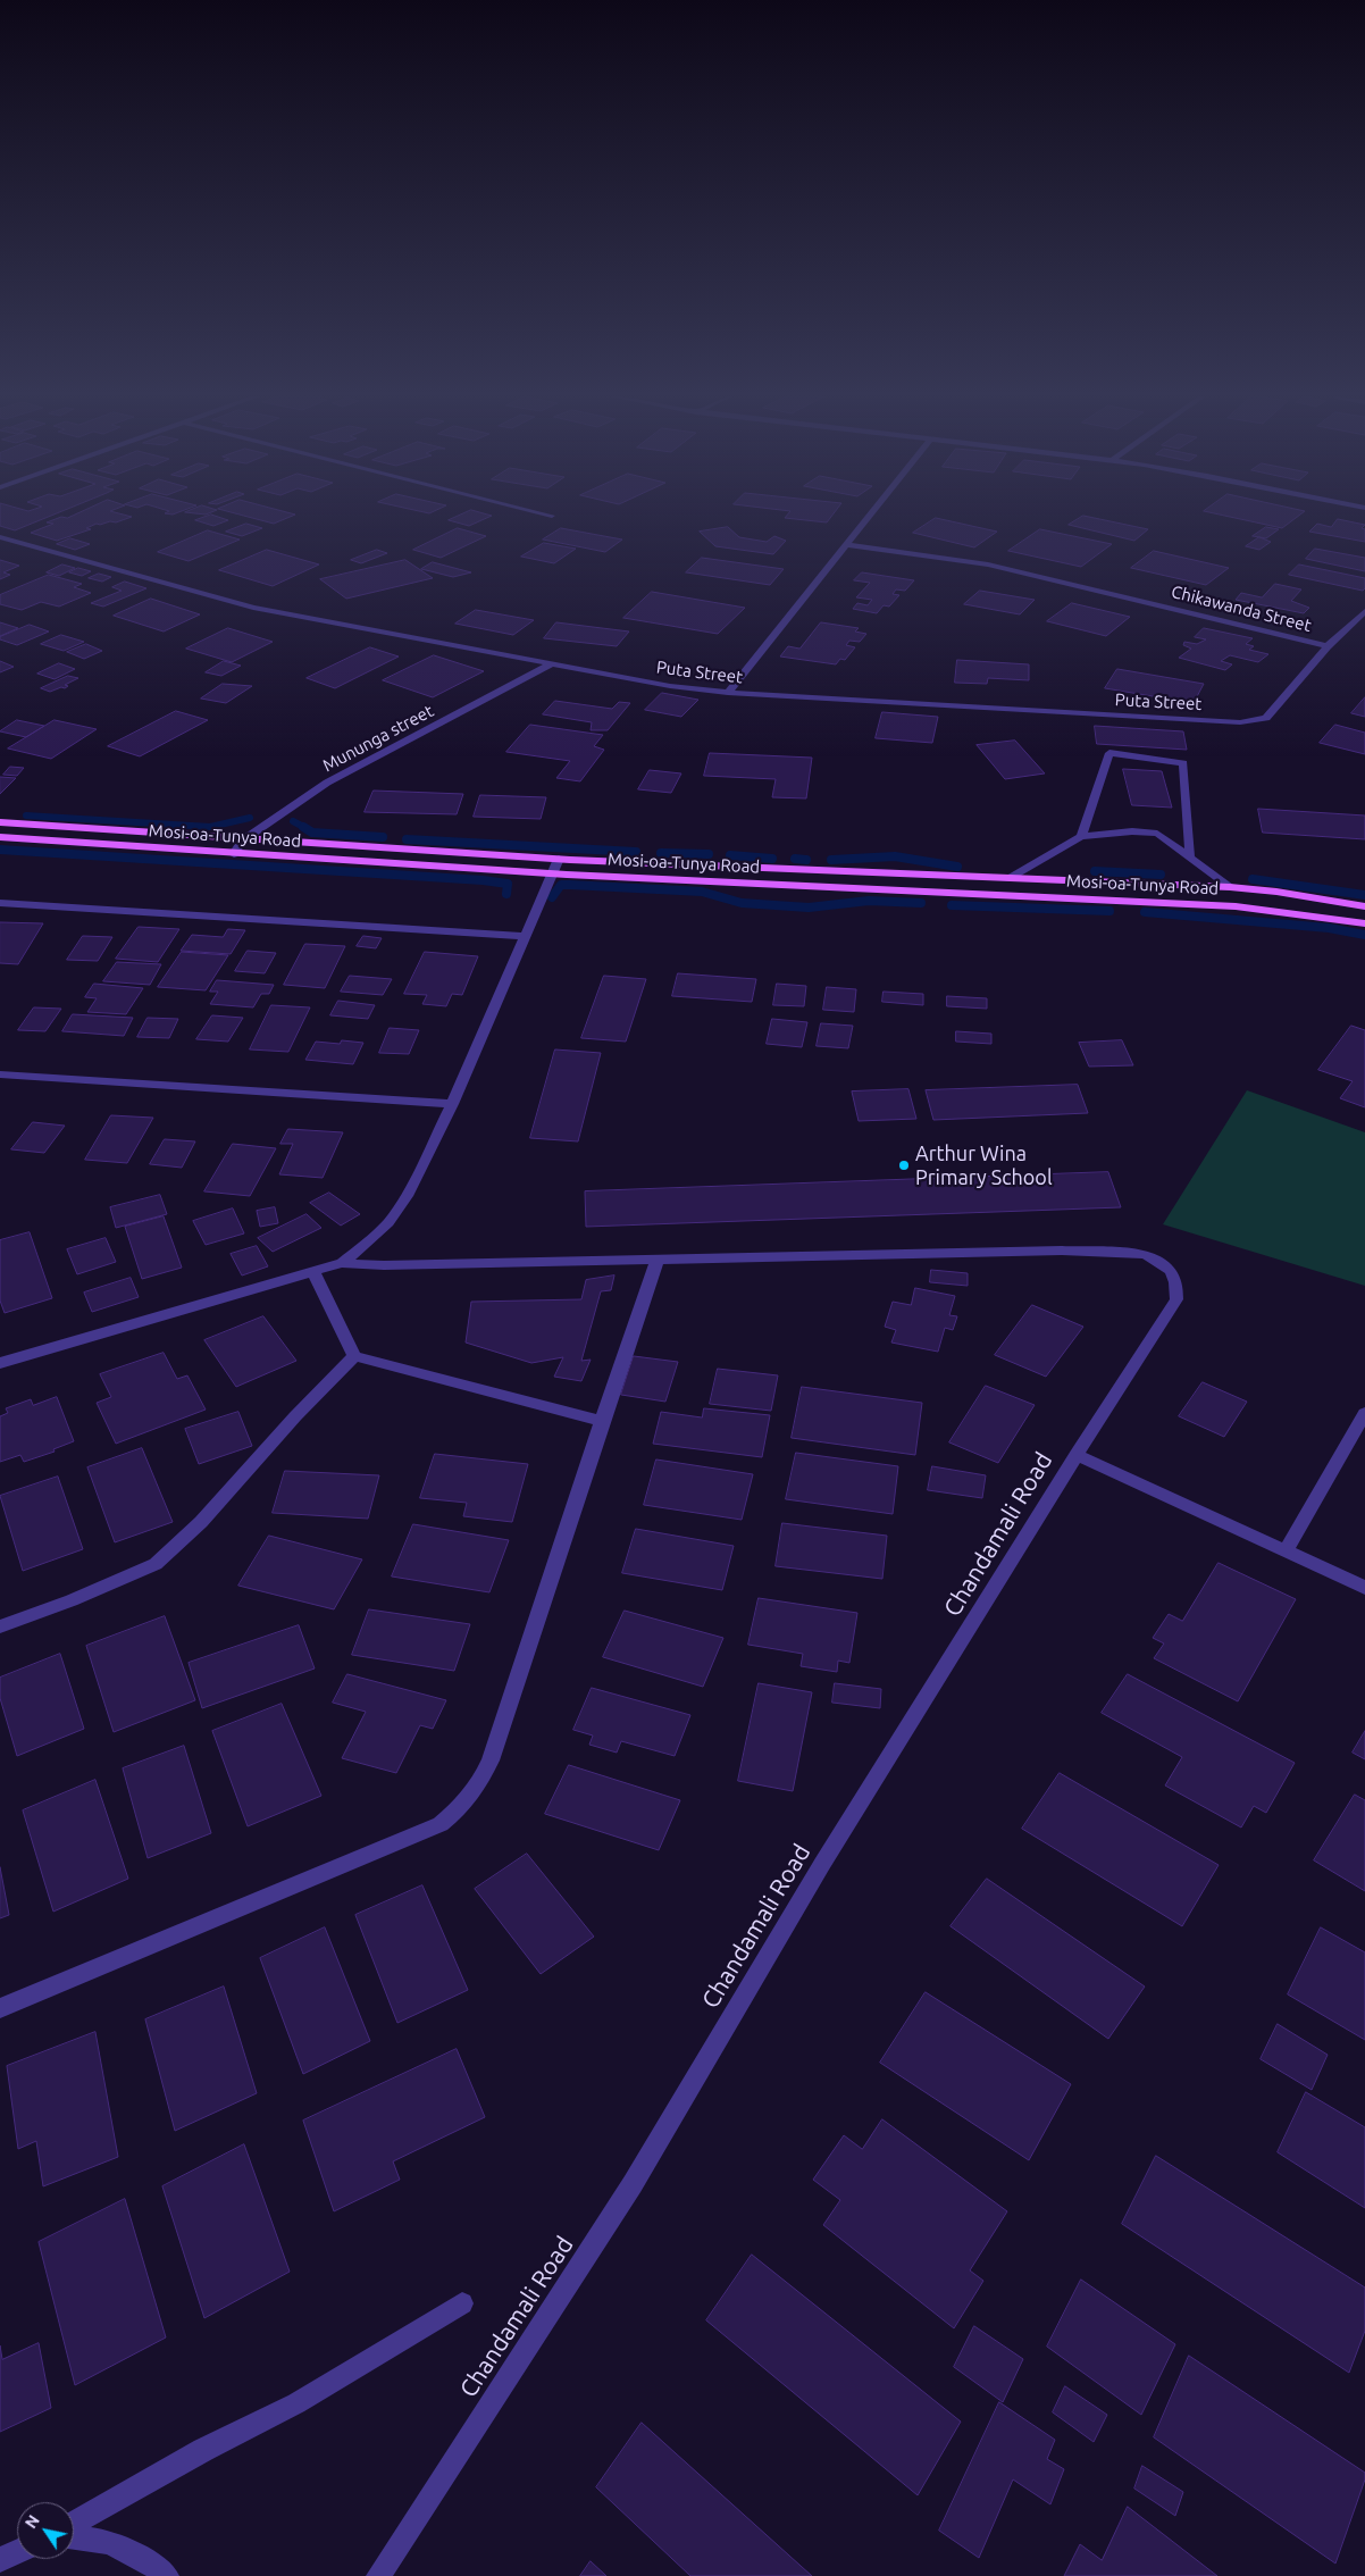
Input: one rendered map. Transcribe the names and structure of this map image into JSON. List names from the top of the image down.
{
  "streets": {
    "main road": ["Mosi-oa-Tunya Road"],
    "street": [
      "Chikawanda Street",
      "Puta Street",
      "Mununga street",
      "Chandamali Road"
    ]
  },
  "crossings": [
    ["Chikawanda Street", "Puta Street"],
    ["Puta Street", "Mununga street"],
    ["Mununga street", "Mosi-oa-Tunya Road"]
  ],
  "places": ["Arthur Wina Primary School"],
  "north": "top left"
}
